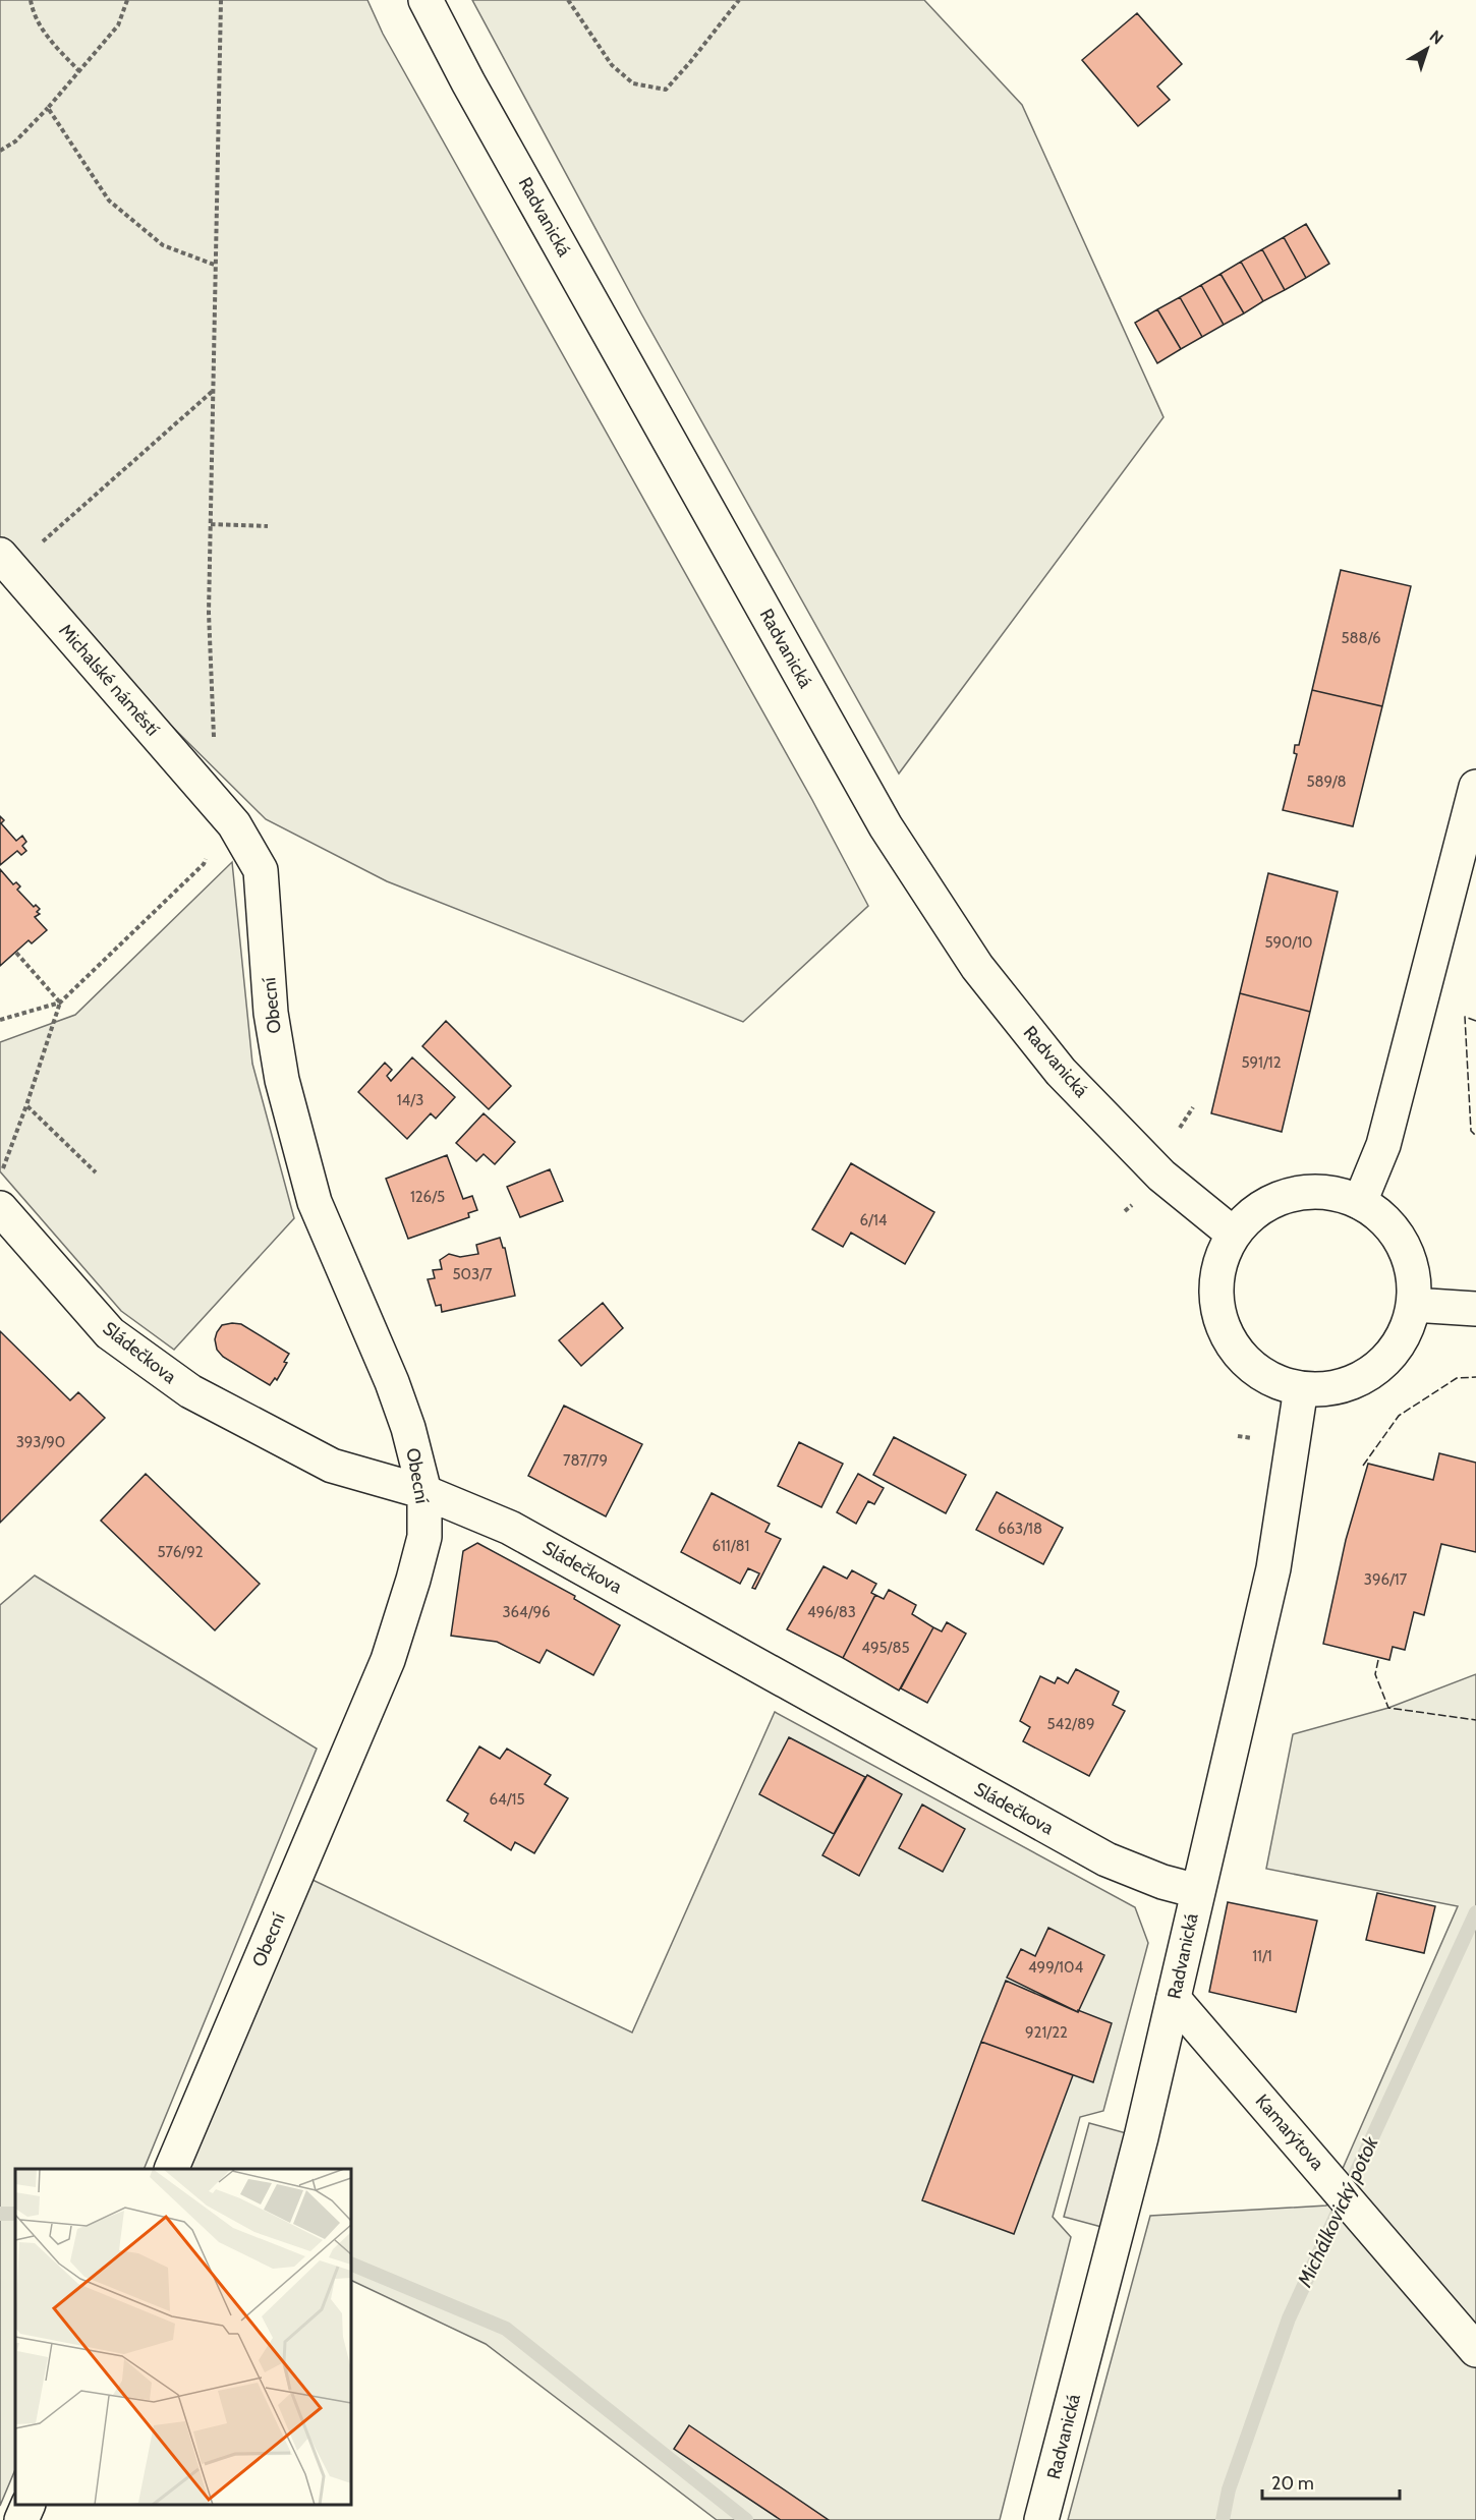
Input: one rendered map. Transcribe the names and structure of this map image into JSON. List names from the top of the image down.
{
  "streets": {
    "street": [
      "Radvanická",
      "Michalské náměstí",
      "Obecní",
      "Sládečkova",
      "Kamarýtova"
    ]
  },
  "crossings": [
    ["Radvanická", "Sládečkova"],
    ["Radvanická", "Kamarýtova"],
    ["Michalské náměstí", "Obecní"],
    ["Obecní", "Sládečkova"]
  ],
  "water": ["Michálkovický potok"],
  "house_numbers": [
    "588/6",
    "589/8",
    "590/10",
    "591/12",
    "14/3",
    "126/5",
    "6/14",
    "503/7",
    "393/90",
    "787/79",
    "663/18",
    "611/81",
    "576/92",
    "396/17",
    "364/96",
    "496/83",
    "495/85",
    "542/89",
    "64/15",
    "11/1",
    "499/104",
    "921/22"
  ],
  "scale_bar": "20 m",
  "north": "top right"
}
